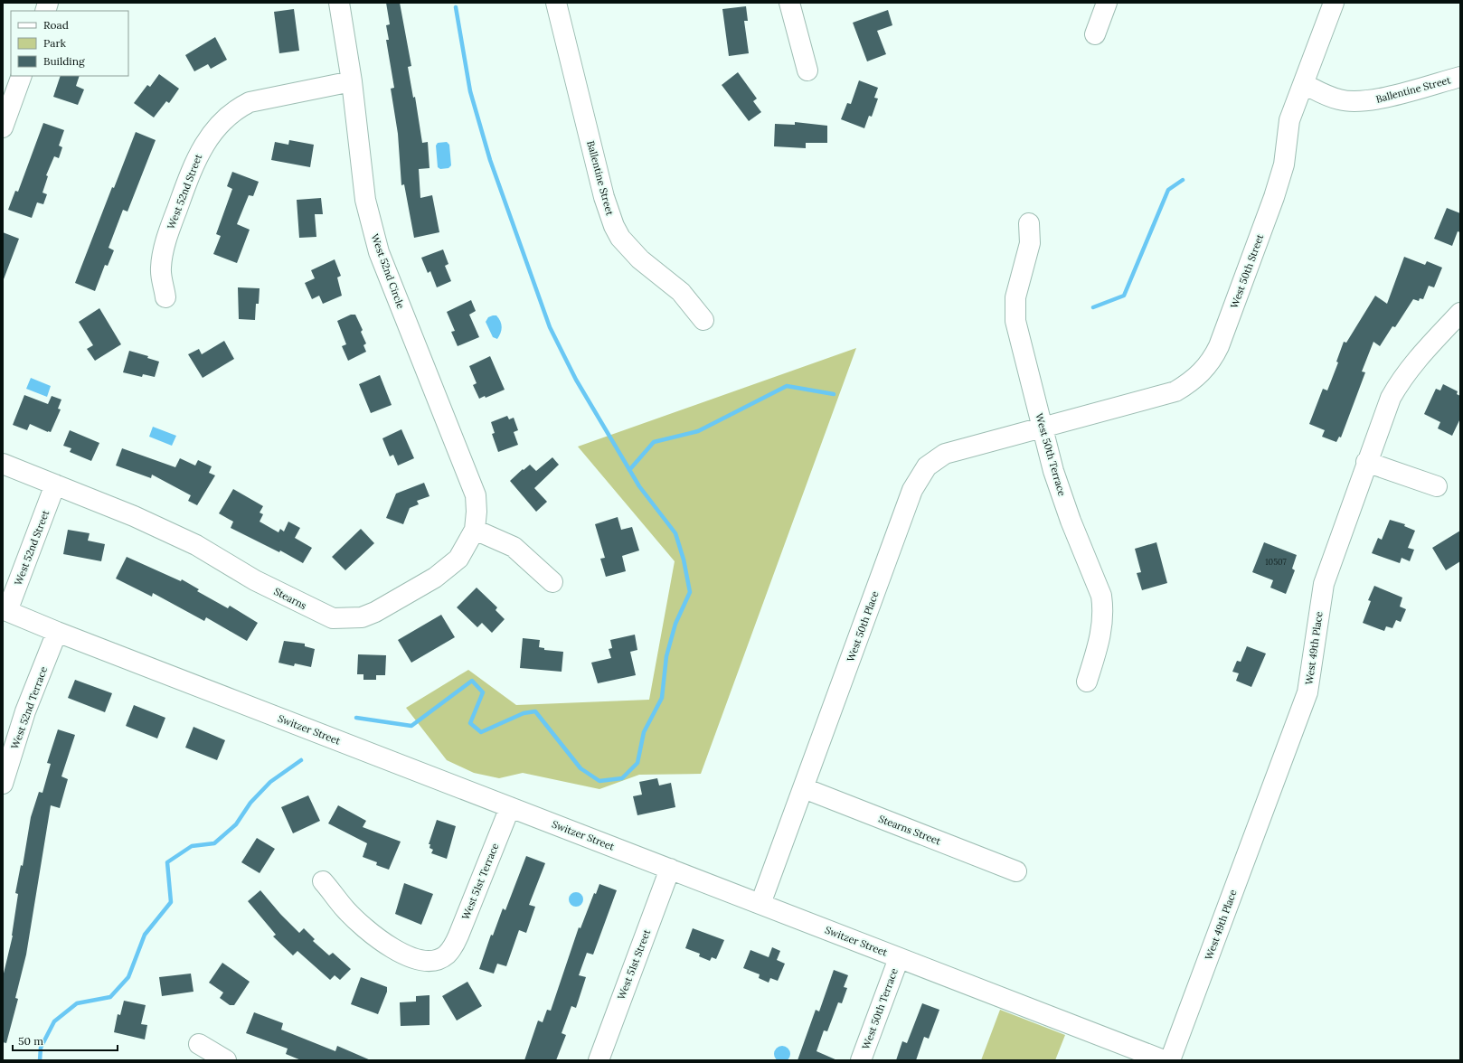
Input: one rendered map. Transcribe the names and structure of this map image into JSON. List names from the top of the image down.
{
  "streets": {
    "street": [
      "Ballentine Street",
      "West 52nd Street",
      "West 52nd Circle",
      "West 50th Street",
      "West 50th Terrace",
      "Stearns",
      "West 50th Place",
      "West 49th Place",
      "West 52nd Terrace",
      "Switzer Street",
      "Stearns Street",
      "West 51st Terrace",
      "West 51st Street"
    ]
  },
  "crossings": [
    ["Ballentine Street", "West 50th Street"],
    ["West 52nd Street", "West 52nd Circle"],
    ["West 52nd Street", "Stearns"],
    ["West 52nd Street", "Switzer Street"],
    ["West 52nd Circle", "Stearns"],
    ["West 50th Street", "West 50th Terrace"],
    ["West 50th Street", "West 50th Place"],
    ["West 50th Terrace", "West 50th Place"],
    ["West 50th Terrace", "Switzer Street"],
    ["West 50th Place", "Switzer Street"],
    ["West 50th Place", "Stearns Street"],
    ["West 52nd Terrace", "Switzer Street"],
    ["Switzer Street", "West 51st Terrace"],
    ["Switzer Street", "West 51st Street"]
  ],
  "house_numbers": ["10507"],
  "legend": ["Road", "Park", "Building"],
  "scale_bar": "50 m"
}
